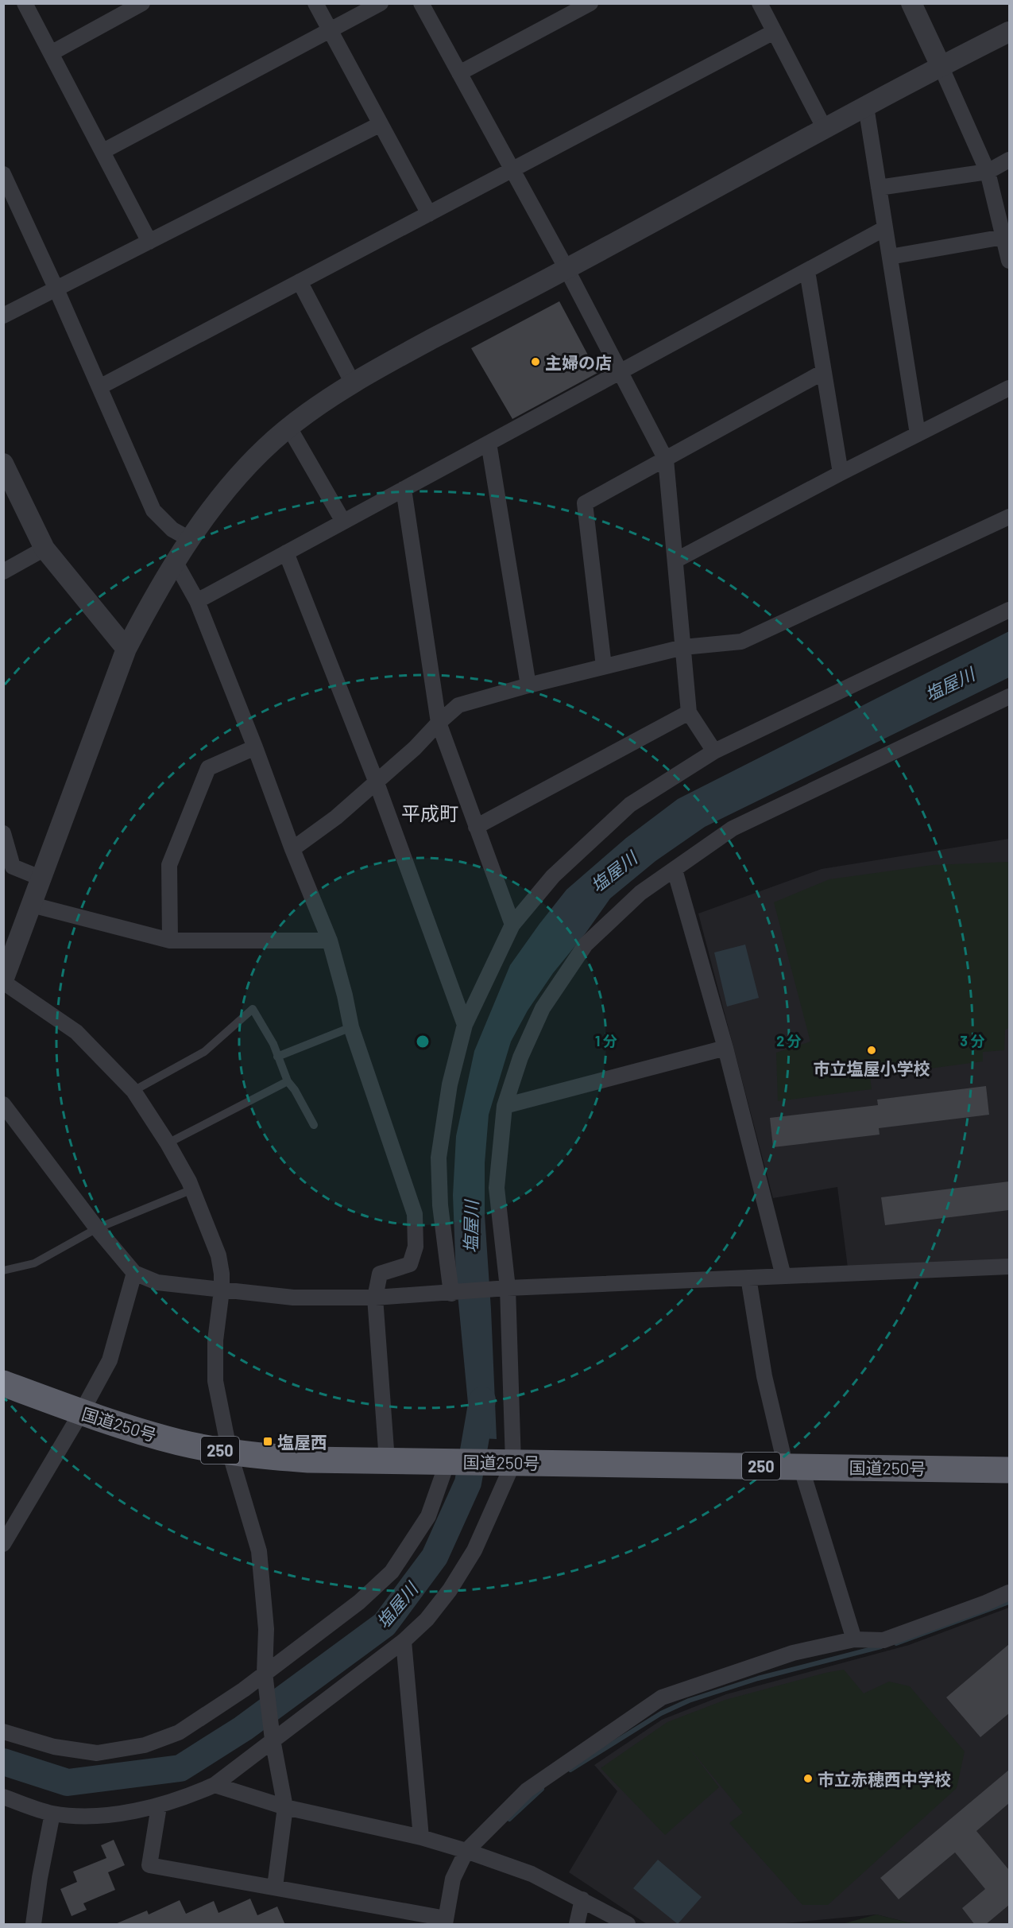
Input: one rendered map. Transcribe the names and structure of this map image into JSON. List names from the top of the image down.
{
  "streets": {
    "highway": ["国道250号", "250"]
  },
  "districts": ["平成町"],
  "water": ["塩屋川"],
  "places": {
    "other": ["主婦の店", "市立塩屋小学校", "市立赤穂西中学校"],
    "transit": ["塩屋西"]
  },
  "rings": ["1 分", "2 分", "3 分"]
}
